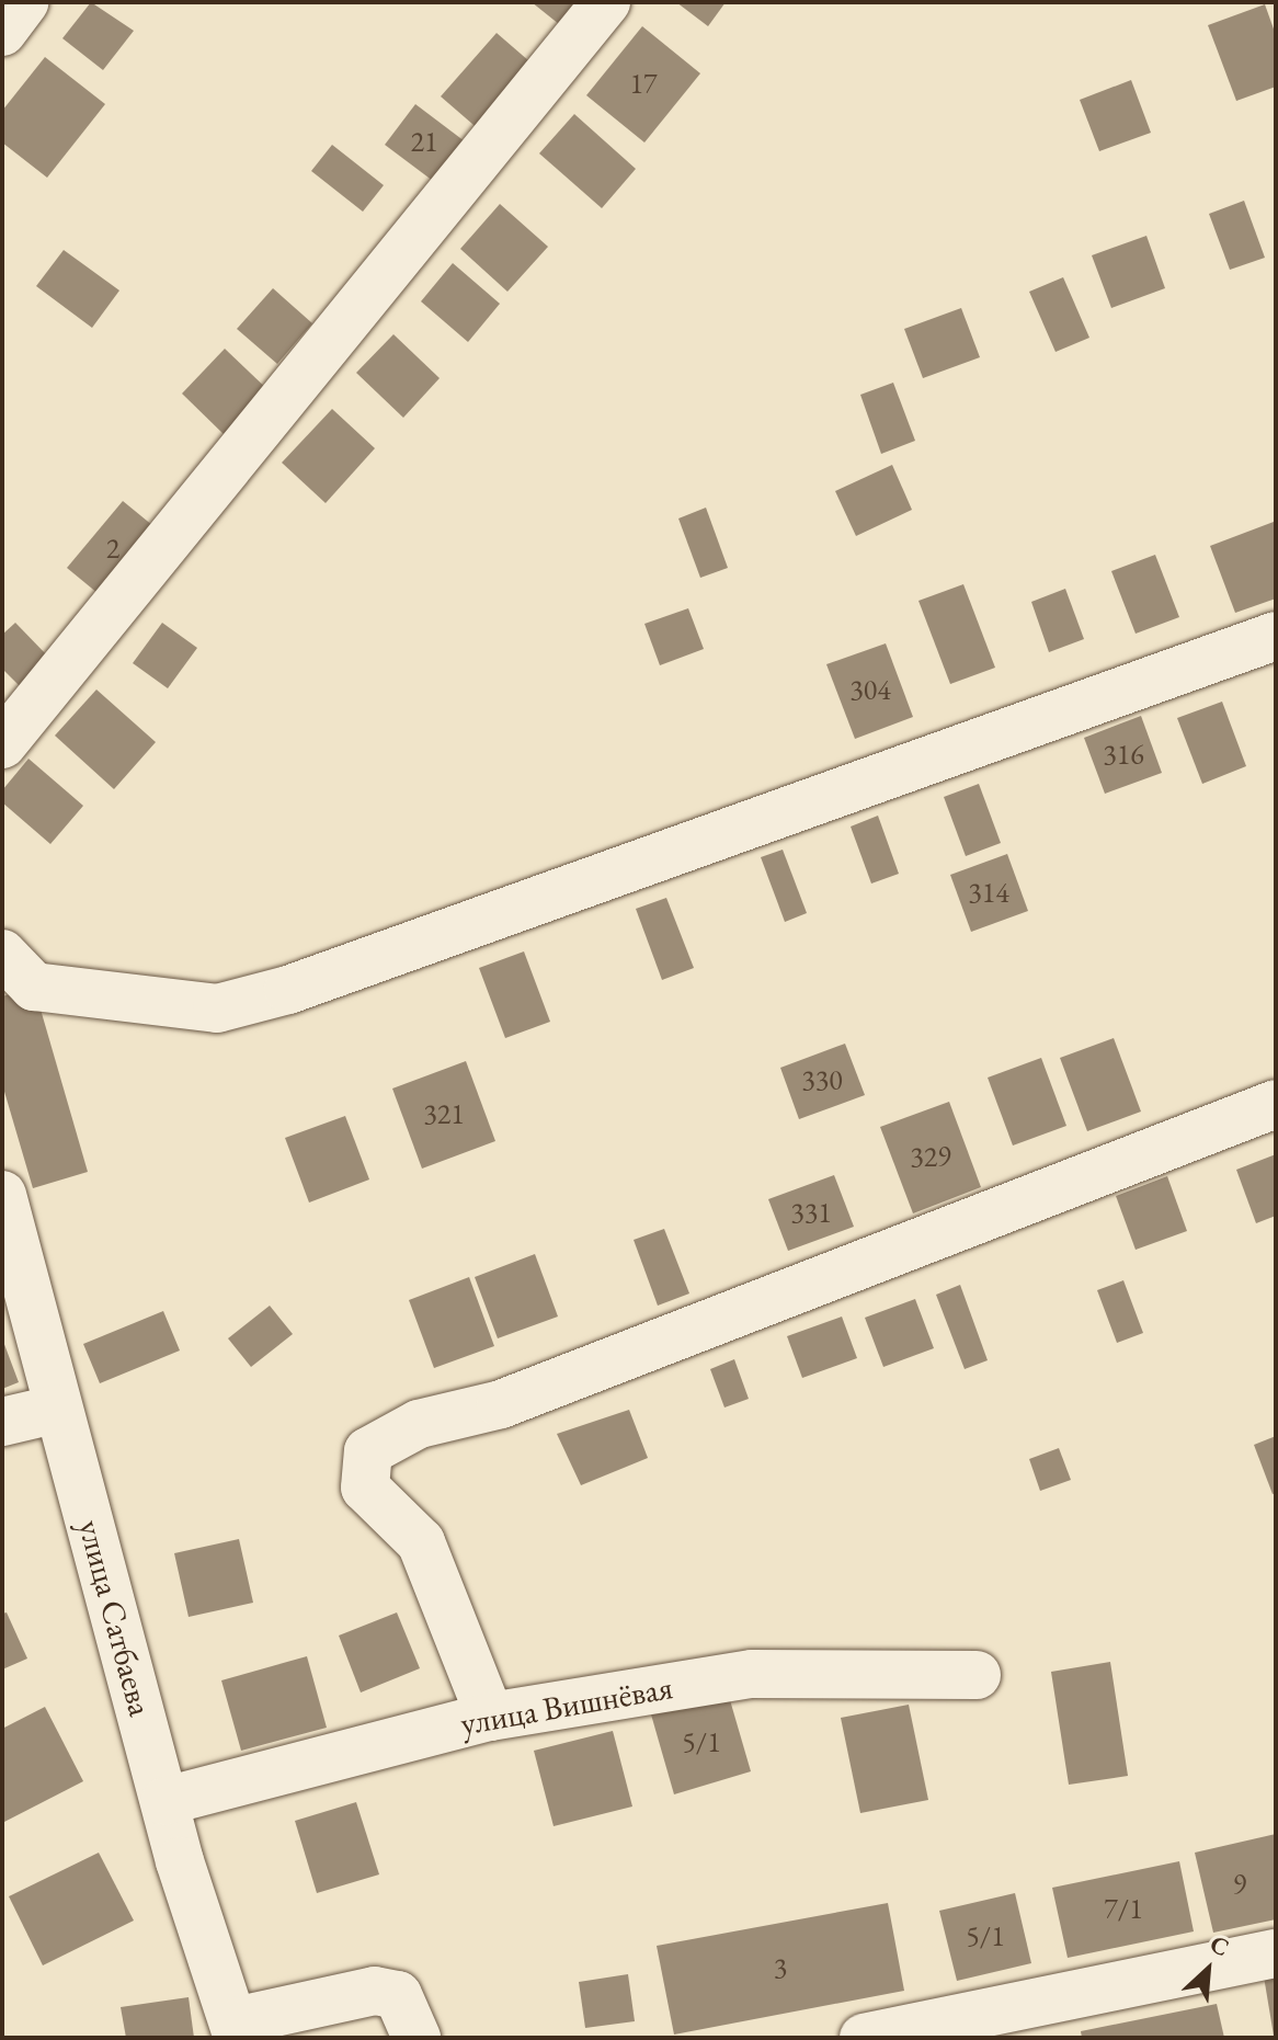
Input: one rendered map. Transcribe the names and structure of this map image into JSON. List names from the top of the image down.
{
  "streets": {
    "street": ["улица Сатбаева", "улица Вишнёвая"]
  },
  "crossings": [
    ["улица Сатбаева", "улица Вишнёвая"]
  ],
  "house_numbers": [
    "17",
    "21",
    "2",
    "304",
    "316",
    "314",
    "330",
    "321",
    "329",
    "331",
    "5/1",
    "9",
    "7/1",
    "5/1",
    "3"
  ],
  "north": "top right"
}
